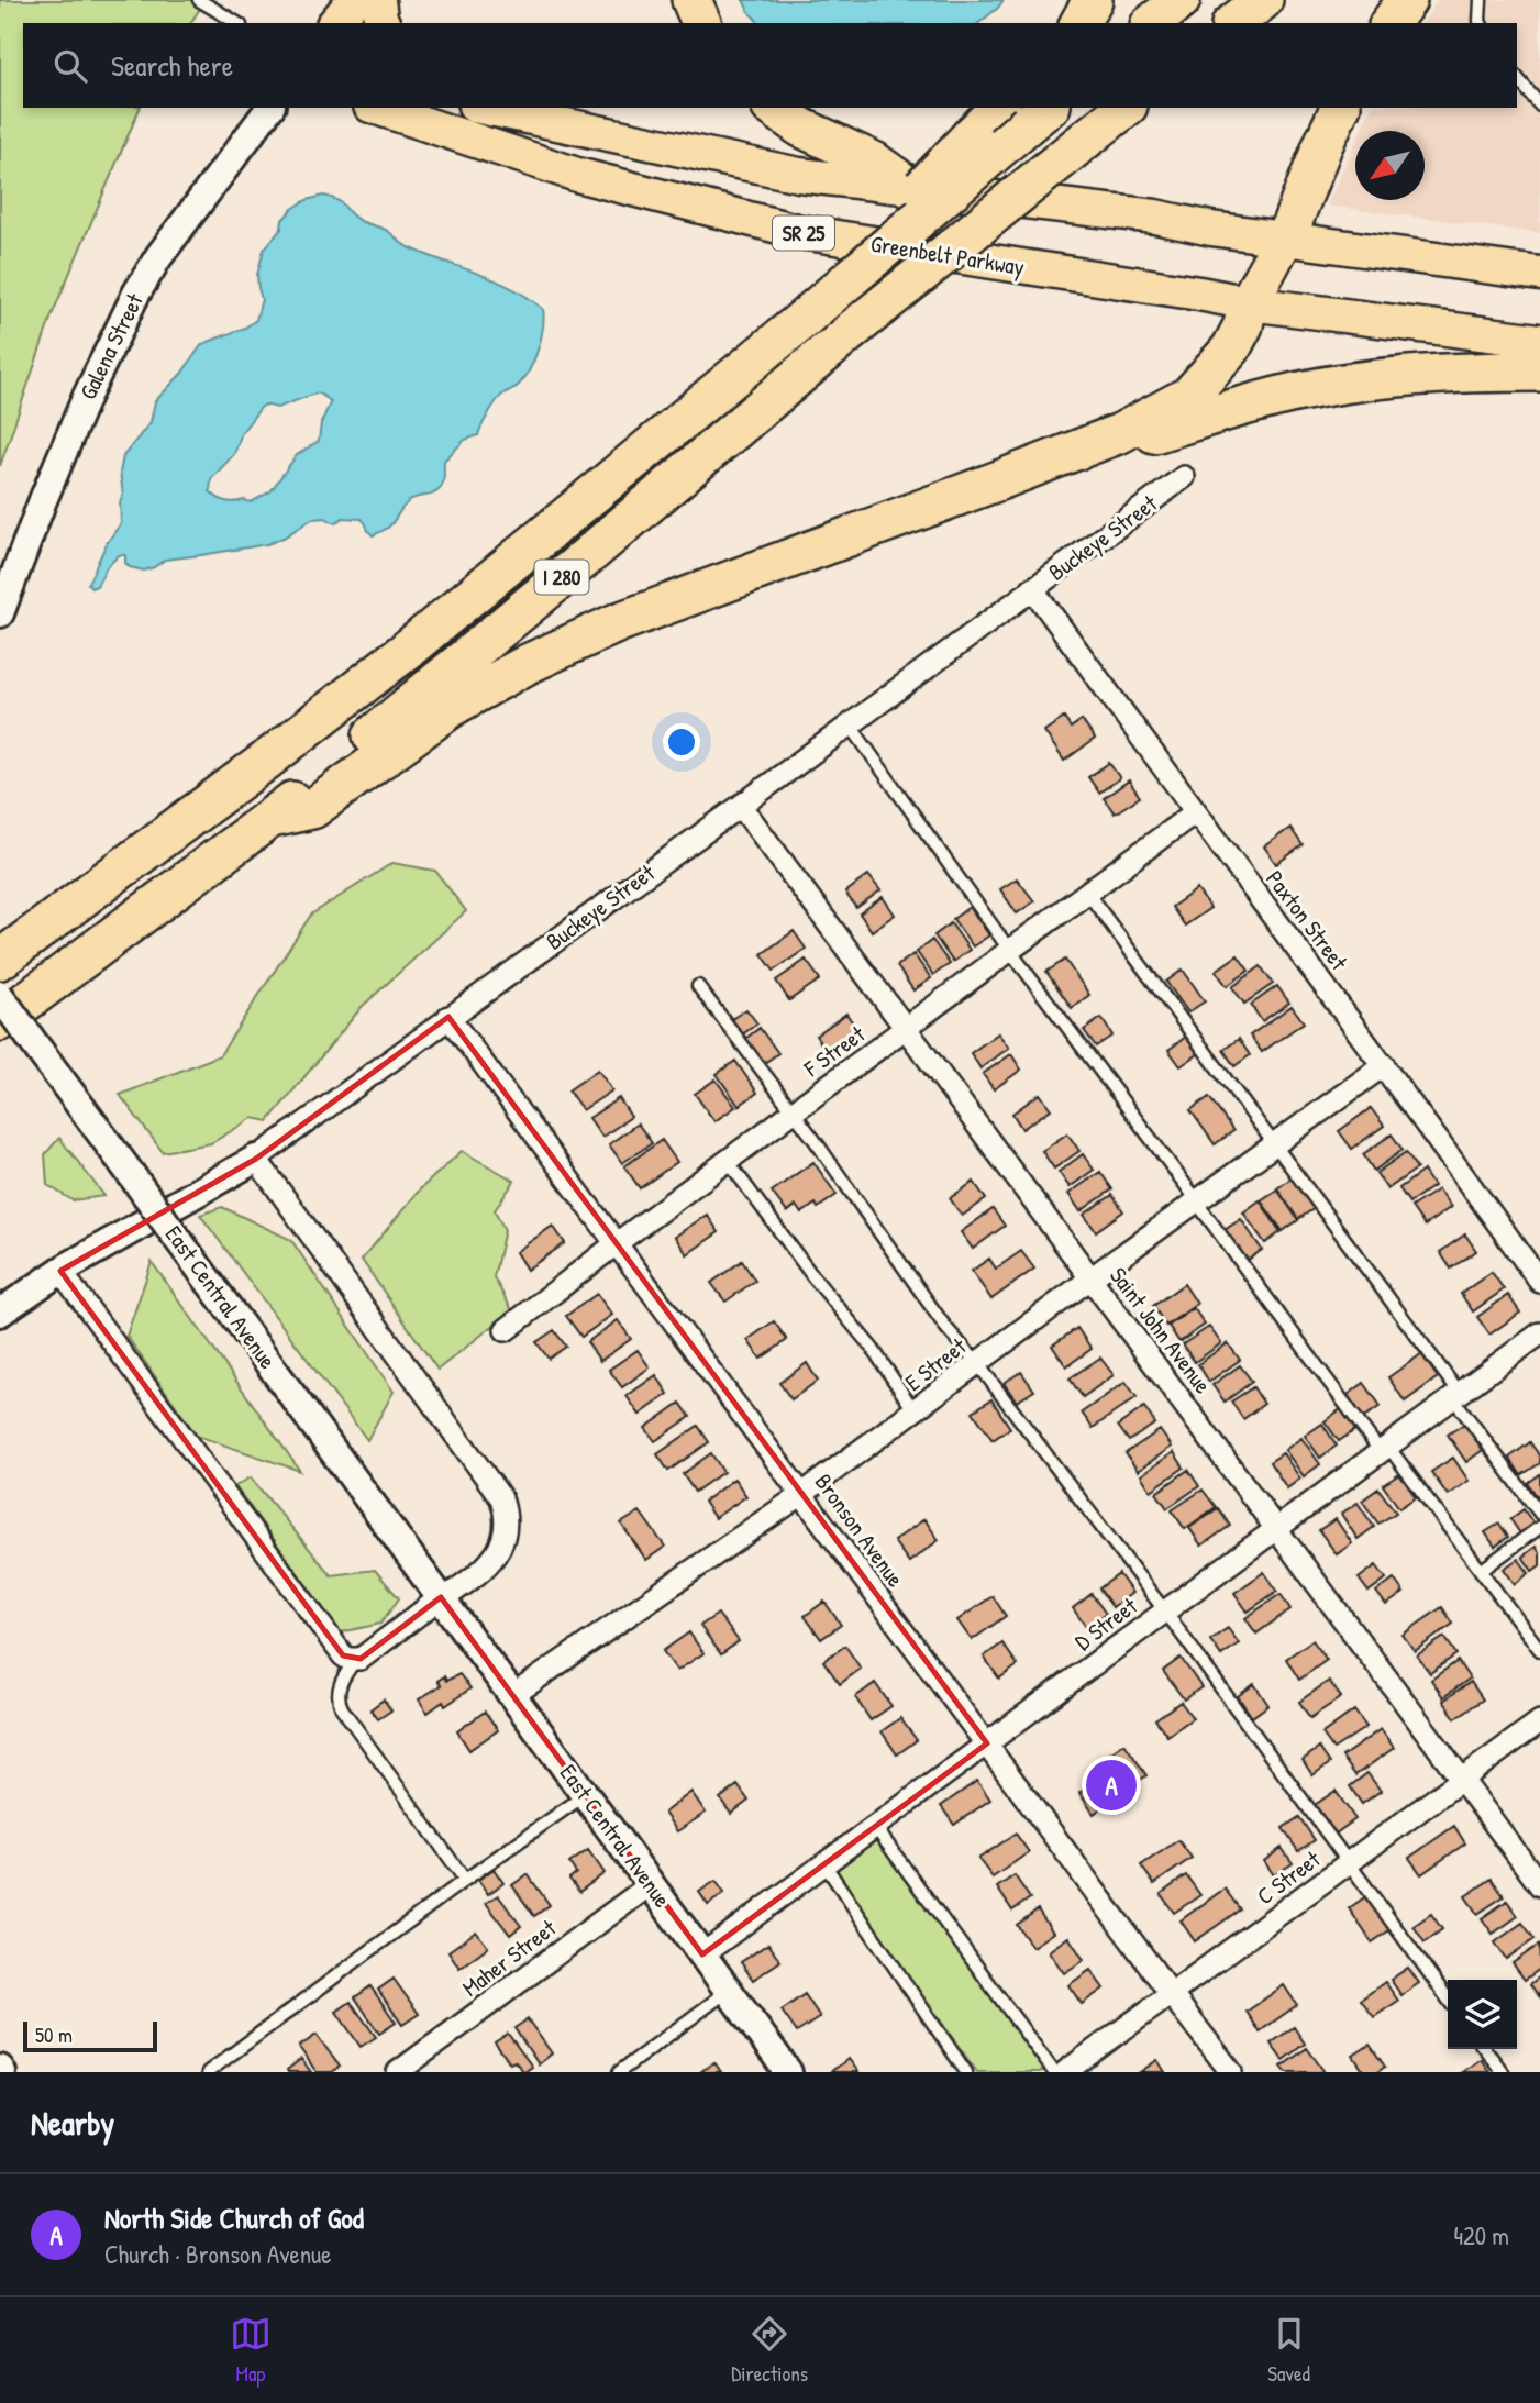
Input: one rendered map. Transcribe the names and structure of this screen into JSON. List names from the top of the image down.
{
  "streets": {
    "highway": ["I 280"],
    "main road": ["SR 25", "Greenbelt Parkway"],
    "street": [
      "Galena Street",
      "Buckeye Street",
      "Paxton Street",
      "F Street",
      "East Central Avenue",
      "Saint John Avenue",
      "E Street",
      "Bronson Avenue",
      "D Street",
      "C Street",
      "Maher Street"
    ]
  },
  "crossings": [
    ["Buckeye Street", "Paxton Street"],
    ["Buckeye Street", "Saint John Avenue"],
    ["Buckeye Street", "Bronson Avenue"],
    ["Paxton Street", "F Street"],
    ["Paxton Street", "E Street"],
    ["F Street", "Saint John Avenue"],
    ["F Street", "Bronson Avenue"],
    ["East Central Avenue", "E Street"],
    ["East Central Avenue", "D Street"],
    ["East Central Avenue", "Maher Street"],
    ["Saint John Avenue", "E Street"],
    ["Saint John Avenue", "D Street"],
    ["Saint John Avenue", "C Street"],
    ["E Street", "Bronson Avenue"],
    ["Bronson Avenue", "D Street"],
    ["Bronson Avenue", "C Street"]
  ],
  "scale_bar": "50 m",
  "north": "bottom left",
  "page": {
    "search": "Search here",
    "pins": "A",
    "scale": "50 m",
    "heading": "Nearby",
    "list": [
      {
        "mark": "A",
        "name": "North Side Church of God",
        "note": "Church · Bronson Avenue",
        "value": "420 m"
      }
    ],
    "nav": ["Map", "Directions", "Saved"]
  }
}
